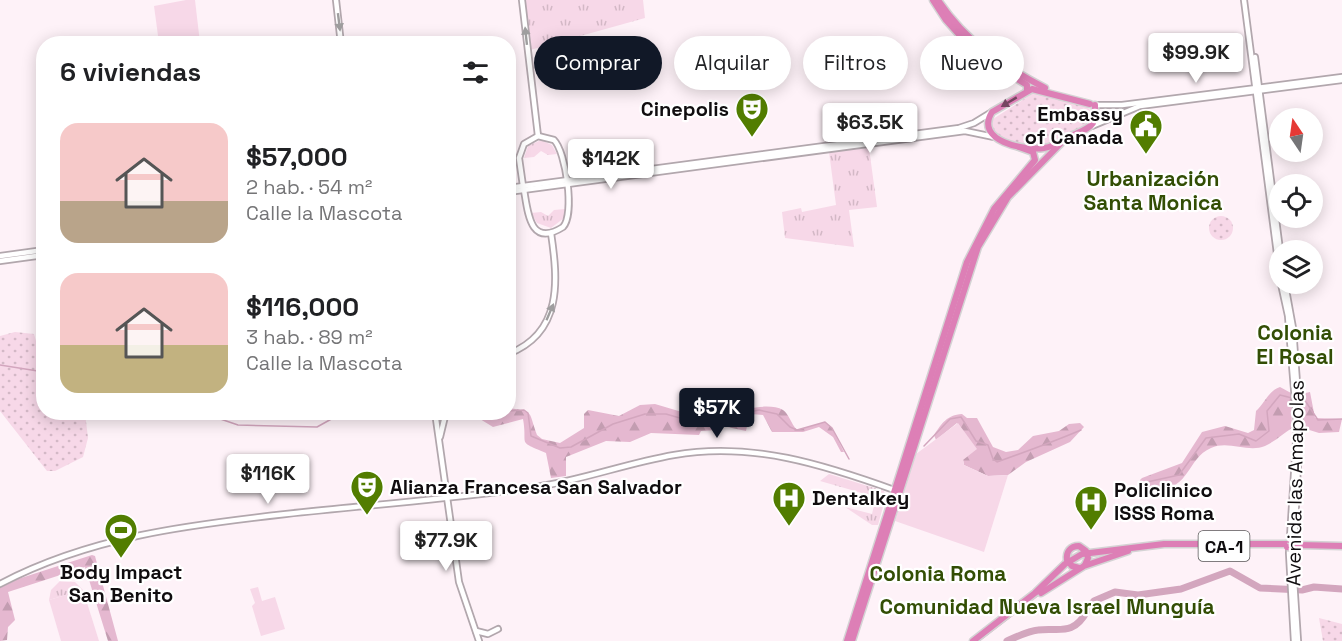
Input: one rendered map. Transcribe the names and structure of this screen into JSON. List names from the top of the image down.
{
  "streets": {
    "highway": ["CA-1"],
    "main road": ["Avenida las Amapolas"]
  },
  "districts": [
    "Urbanización Santa Monica",
    "Colonia El Rosal",
    "Colonia Roma",
    "Comunidad Nueva Israel Munguía"
  ],
  "places": {
    "theatre": ["Cinepolis", "Alianza Francesa San Salvador"],
    "public building": ["Embassy of Canada"],
    "hospital": ["Dentalkey", "Policlinico ISSS Roma"],
    "sports": ["Body Impact San Benito"]
  },
  "north": "top",
  "page": {
    "price": [
      "$99.9K",
      "$63.5K",
      "$142K",
      "$57K",
      "$116K",
      "$77.9K"
    ],
    "chip": [
      "Comprar",
      "Alquilar",
      "Filtros",
      "Nuevo"
    ],
    "heading": "6 viviendas",
    "list": [
      {
        "name": "$57,000",
        "note": "2 hab. · 54 m² · Calle la Mascota"
      },
      {
        "name": "$116,000",
        "note": "3 hab. · 89 m² · Calle la Mascota"
      }
    ]
  }
}
